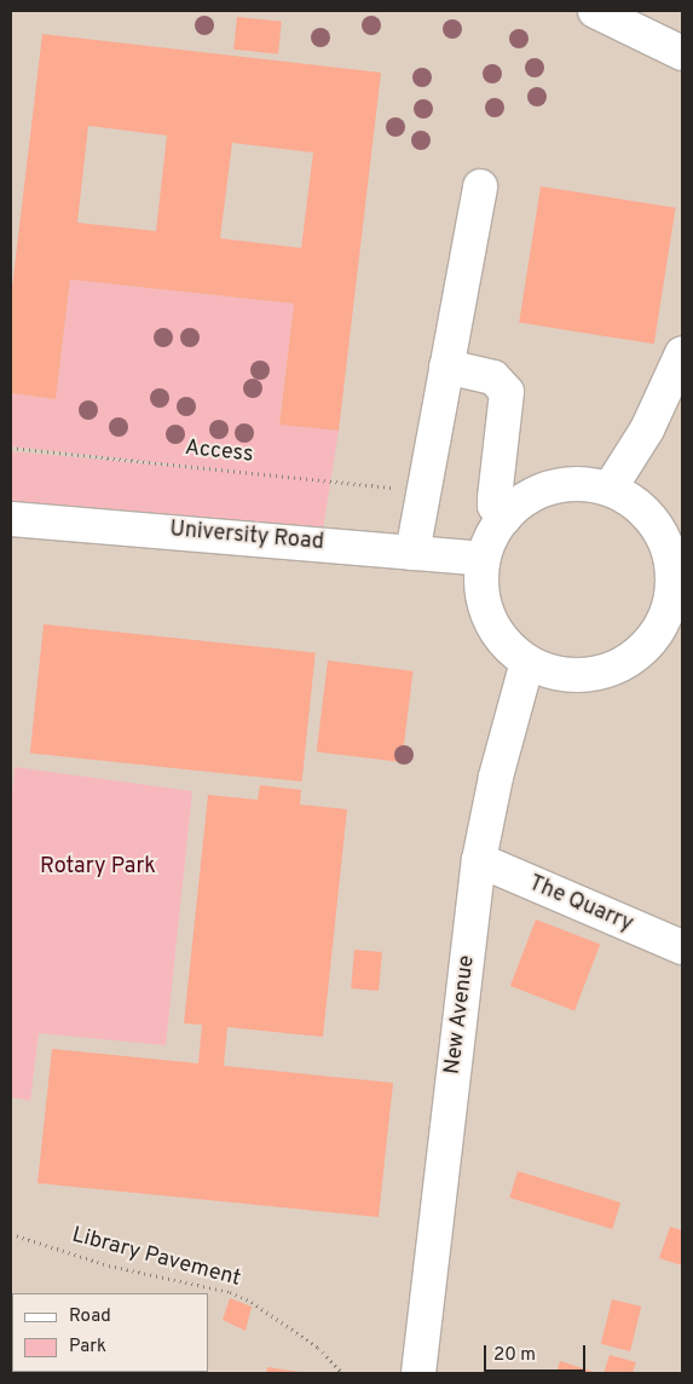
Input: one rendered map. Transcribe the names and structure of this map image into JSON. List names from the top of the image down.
{
  "streets": {
    "lane": ["University Road", "The Quarry", "New Avenue"],
    "path": ["Access", "Library Pavement"]
  },
  "crossings": [
    ["University Road", "New Avenue"],
    ["The Quarry", "New Avenue"]
  ],
  "parks": ["Rotary Park"],
  "legend": ["Road", "Park"],
  "scale_bar": "20 m"
}
